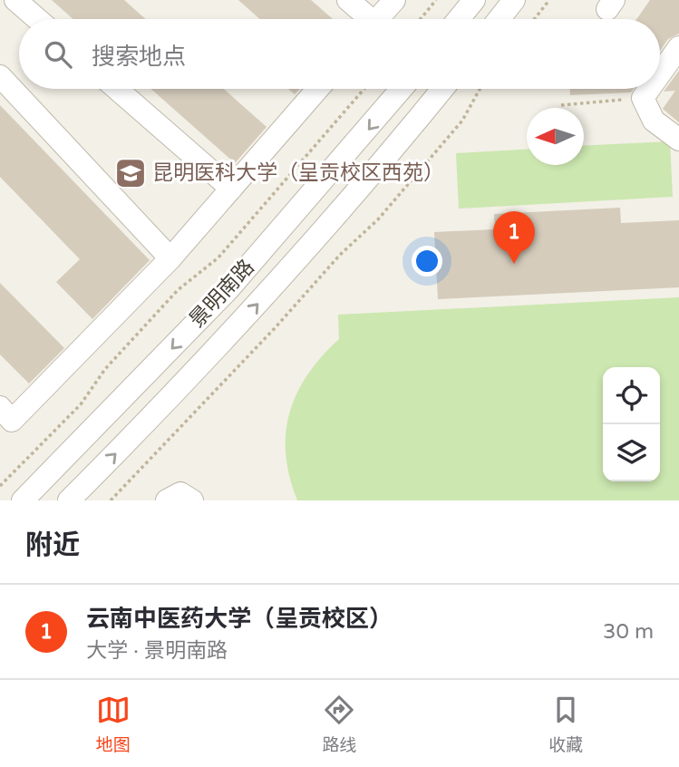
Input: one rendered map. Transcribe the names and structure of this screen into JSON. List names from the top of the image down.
{
  "streets": {
    "street": ["景明南路"]
  },
  "places": {
    "school or university": ["昆明医科大学（呈贡校区西苑）"]
  },
  "north": "left",
  "page": {
    "search": "搜索地点",
    "pins": "1",
    "heading": "附近",
    "list": [
      {
        "mark": "1",
        "name": "云南中医药大学（呈贡校区）",
        "note": "大学 · 景明南路",
        "value": "30 m"
      }
    ],
    "nav": ["地图", "路线", "收藏"]
  }
}
